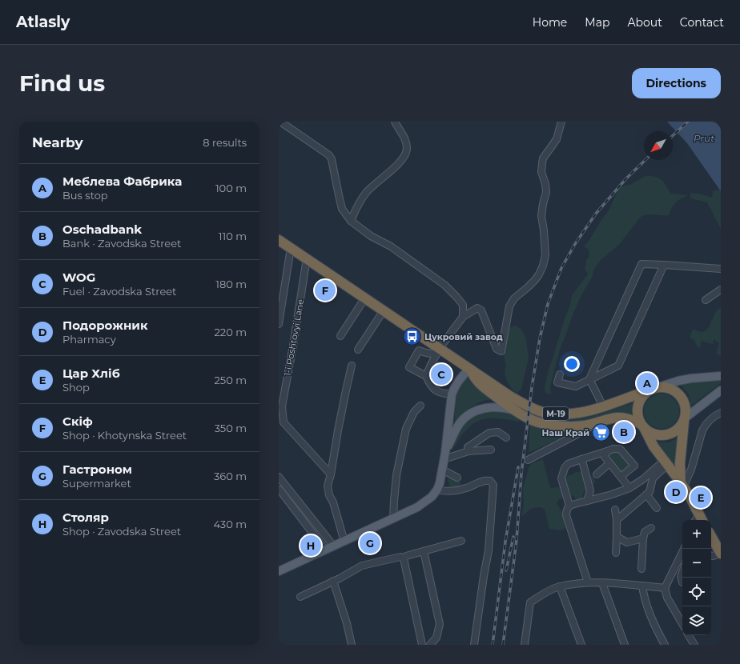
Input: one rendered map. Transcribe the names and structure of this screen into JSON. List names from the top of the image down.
{
  "streets": {
    "highway": ["М-19"],
    "street": ["1-i Poshtovyi Lane"]
  },
  "crossings": [
    ["1-i Poshtovyi Lane", "М-19"]
  ],
  "water": ["Prut"],
  "places": {
    "bus stop": ["Цукровий завод"],
    "supermarket": ["Наш Край"]
  },
  "north": "bottom left",
  "page": {
    "header": "Atlasly",
    "nav": [
      "Home",
      "Map",
      "About",
      "Contact"
    ],
    "buttons": "Directions",
    "title": "Find us",
    "heading": ["Nearby", "8 results"],
    "list": [
      {
        "mark": "A",
        "name": "Меблева Фабрика",
        "note": "Bus stop",
        "value": "100 m"
      },
      {
        "mark": "B",
        "name": "Oschadbank",
        "note": "Bank · Zavodska Street",
        "value": "110 m"
      },
      {
        "mark": "C",
        "name": "WOG",
        "note": "Fuel · Zavodska Street",
        "value": "180 m"
      },
      {
        "mark": "D",
        "name": "Подорожник",
        "note": "Pharmacy",
        "value": "220 m"
      },
      {
        "mark": "E",
        "name": "Цар Хліб",
        "note": "Shop",
        "value": "250 m"
      },
      {
        "mark": "F",
        "name": "Скіф",
        "note": "Shop · Khotynska Street",
        "value": "350 m"
      },
      {
        "mark": "G",
        "name": "Гастроном",
        "note": "Supermarket",
        "value": "360 m"
      },
      {
        "mark": "H",
        "name": "Столяр",
        "note": "Shop · Zavodska Street",
        "value": "430 m"
      }
    ],
    "pins": [
      "F",
      "C",
      "A",
      "B",
      "D",
      "E",
      "G",
      "H"
    ],
    "map_buttons": ["+", "−"]
  }
}
